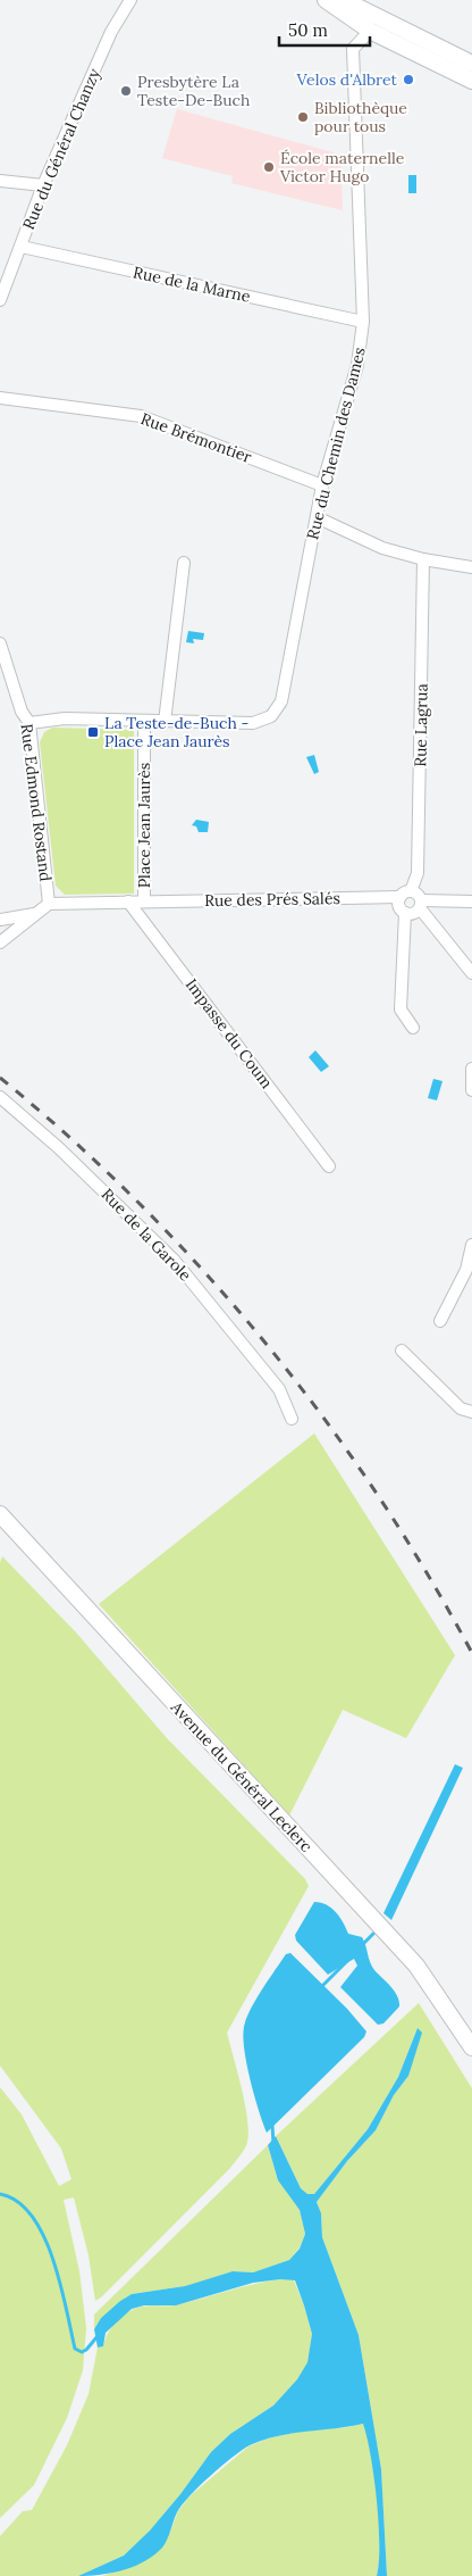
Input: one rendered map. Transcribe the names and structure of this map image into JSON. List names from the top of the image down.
{
  "streets": {
    "main road": ["Avenue du Général Leclerc"],
    "street": [
      "Rue du Général Chanzy",
      "Rue de la Marne",
      "Rue Brémontier",
      "Rue du Chemin des Dames",
      "Rue Lagrua",
      "Rue Edmond Rostand",
      "Place Jean Jaurès",
      "Rue des Prés Salés",
      "Impasse du Coum",
      "Rue de la Garole"
    ]
  },
  "crossings": [
    ["Rue du Général Chanzy", "Rue de la Marne"],
    ["Rue de la Marne", "Rue du Chemin des Dames"],
    ["Rue Brémontier", "Rue du Chemin des Dames"],
    ["Rue du Chemin des Dames", "Rue Edmond Rostand"],
    ["Rue du Chemin des Dames", "Place Jean Jaurès"],
    ["Rue Lagrua", "Rue des Prés Salés"],
    ["Rue Edmond Rostand", "Place Jean Jaurès"],
    ["Place Jean Jaurès", "Rue des Prés Salés"],
    ["Place Jean Jaurès", "Impasse du Coum"]
  ],
  "places": {
    "other": [
      "Velos d'Albret",
      "Presbytère La Teste-De-Buch",
      "Bibliothèque pour tous",
      "École maternelle Victor Hugo"
    ],
    "transit": ["La Teste-de-Buch - Place Jean Jaurès"]
  },
  "scale_bar": "50 m"
}
